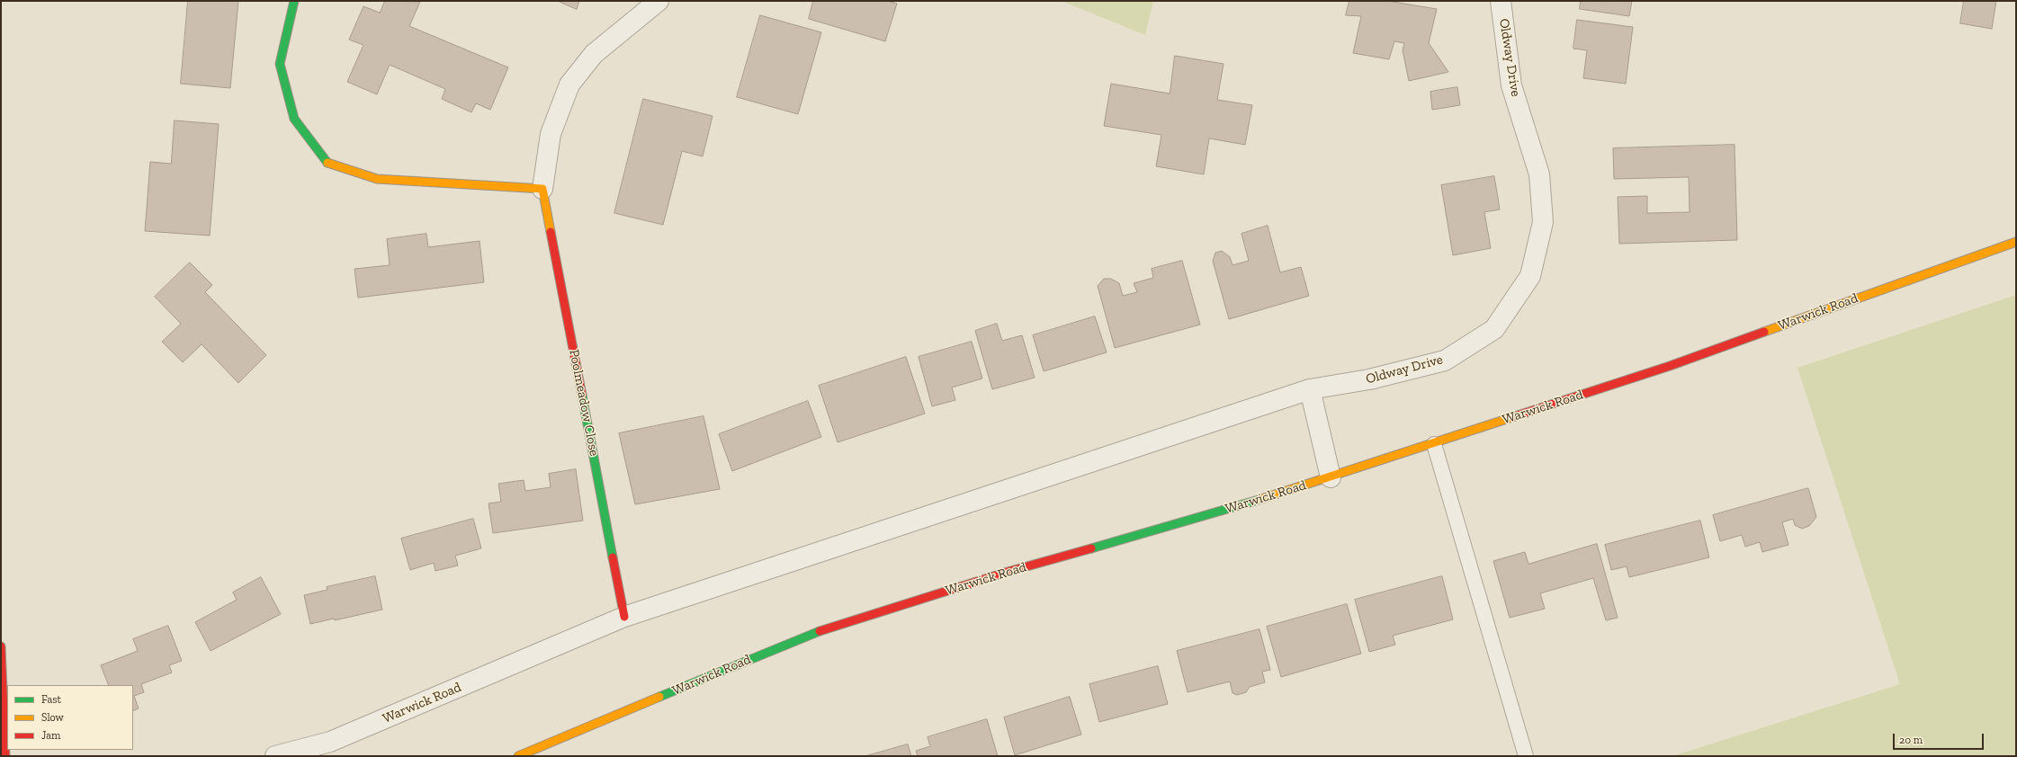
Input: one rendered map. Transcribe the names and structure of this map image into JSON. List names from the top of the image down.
{
  "streets": {
    "main road": ["Warwick Road", "Poolmeadow Close"],
    "street": ["Oldway Drive"]
  },
  "crossings": [
    ["Oldway Drive", "Warwick Road"],
    ["Warwick Road", "Poolmeadow Close"]
  ],
  "legend": ["Fast", "Slow", "Jam"],
  "scale_bar": "20 m"
}
